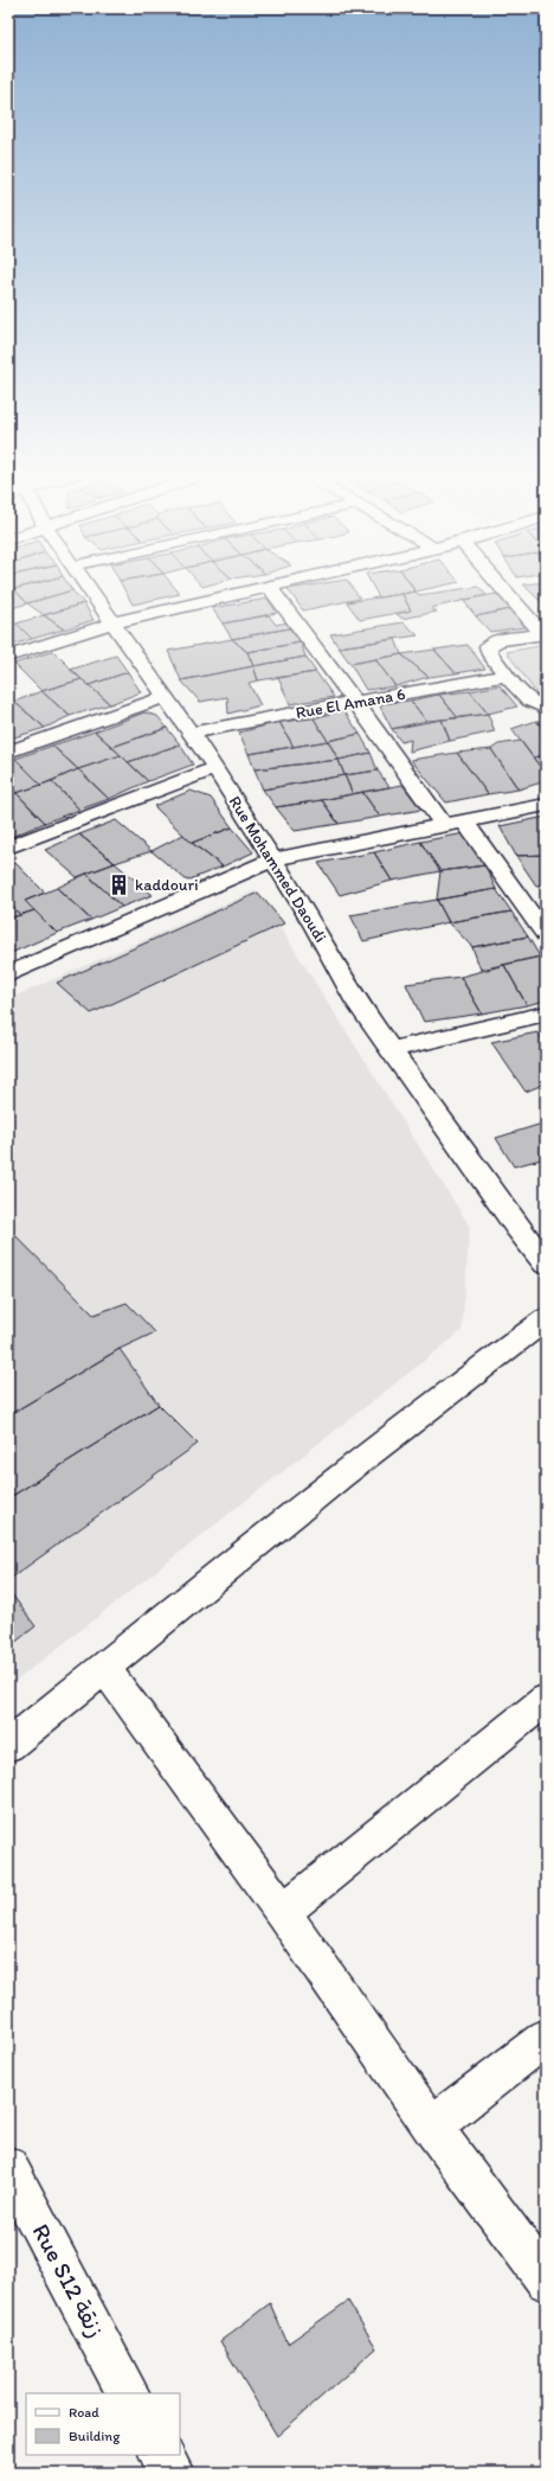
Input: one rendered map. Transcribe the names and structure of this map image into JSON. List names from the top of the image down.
{
  "streets": {
    "street": ["Rue El Amana 6", "Rue Mohammed Daoudi", "Rue S12 زنقة"]
  },
  "crossings": [
    ["Rue El Amana 6", "Rue Mohammed Daoudi"]
  ],
  "places": {
    "building": ["kaddouri"]
  },
  "legend": ["Road", "Building"]
}
